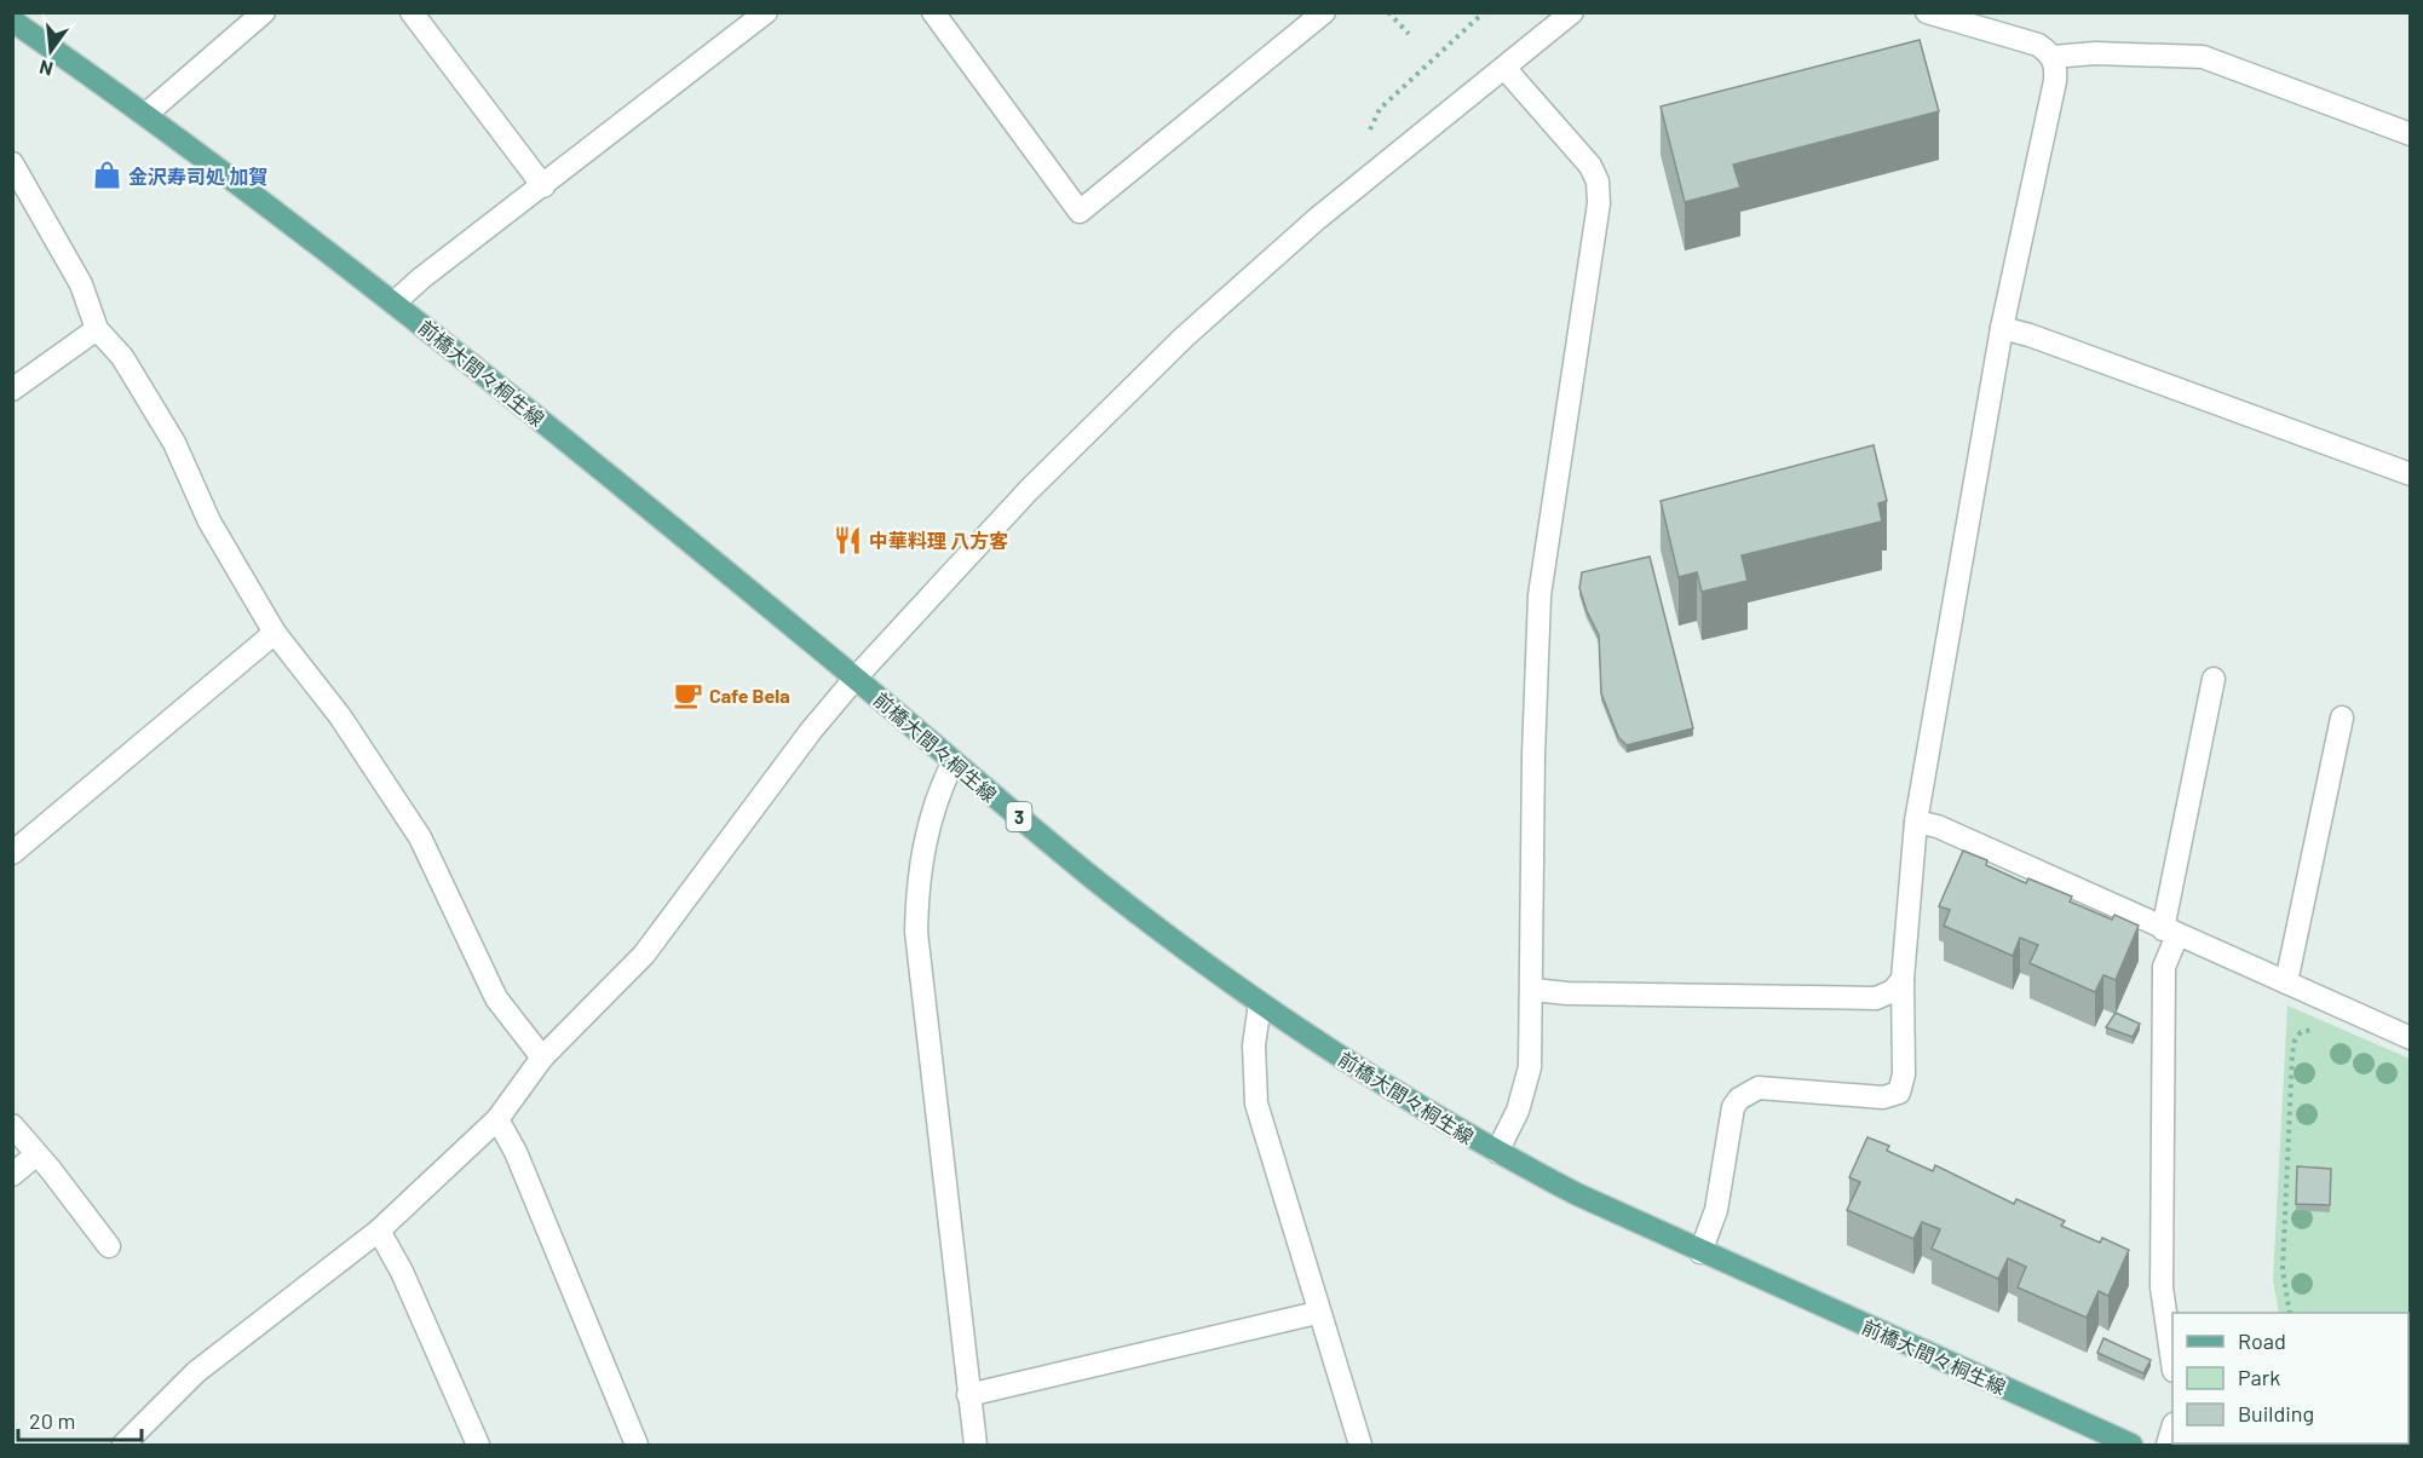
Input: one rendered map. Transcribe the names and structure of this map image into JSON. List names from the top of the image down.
{
  "streets": {
    "main road": ["前橋大間々桐生線", "3"]
  },
  "places": {
    "shop": ["金沢寿司処 加賀"],
    "restaurant": ["中華料理 八方客"],
    "cafe": ["Cafe Bela"]
  },
  "legend": ["Road", "Park", "Building"],
  "scale_bar": "20 m",
  "north": "bottom"
}
